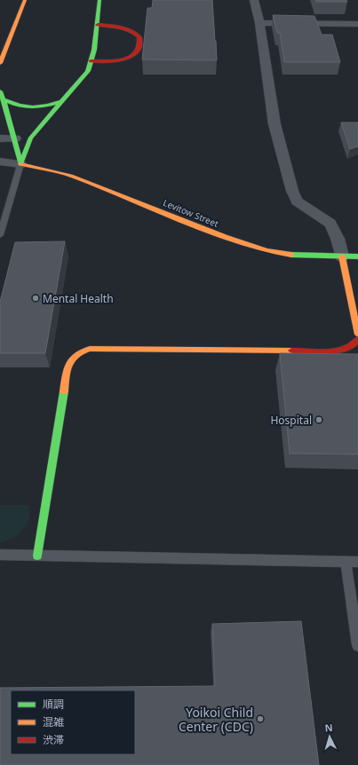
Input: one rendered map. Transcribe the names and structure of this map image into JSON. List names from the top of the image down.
{
  "streets": {
    "street": ["Levitow Street"]
  },
  "places": ["Mental Health", "Hospital", "Yoikoi Child Center (CDC)"],
  "legend": ["順調", "混雑", "渋滞"],
  "north": "top"
}
